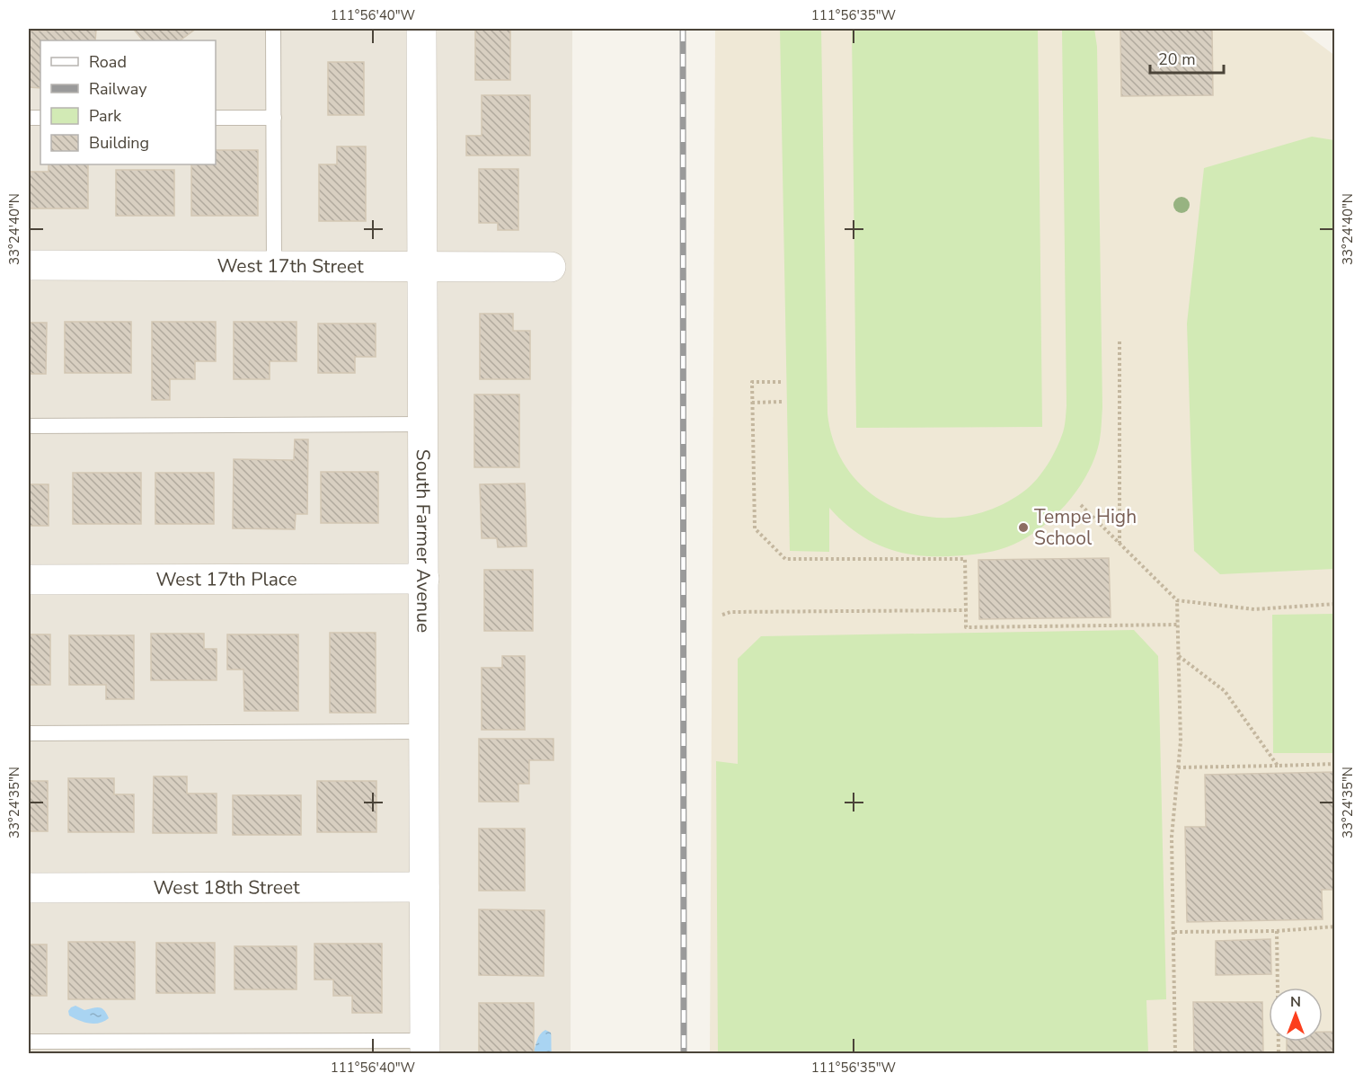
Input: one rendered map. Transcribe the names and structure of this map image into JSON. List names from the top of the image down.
{
  "streets": {
    "street": [
      "West 17th Street",
      "South Farmer Avenue",
      "West 17th Place",
      "West 18th Street"
    ]
  },
  "crossings": [
    ["West 17th Street", "South Farmer Avenue"],
    ["South Farmer Avenue", "West 17th Place"],
    ["South Farmer Avenue", "West 18th Street"]
  ],
  "places": ["Tempe High School"],
  "legend": [
    "Road",
    "Railway",
    "Park",
    "Building"
  ],
  "scale_bar": "20 m",
  "north": "top",
  "coordinates": [
    "111°56'40\"W",
    "111°56'35\"W",
    "33°24'40\"N",
    "33°24'35\"N"
  ]
}
